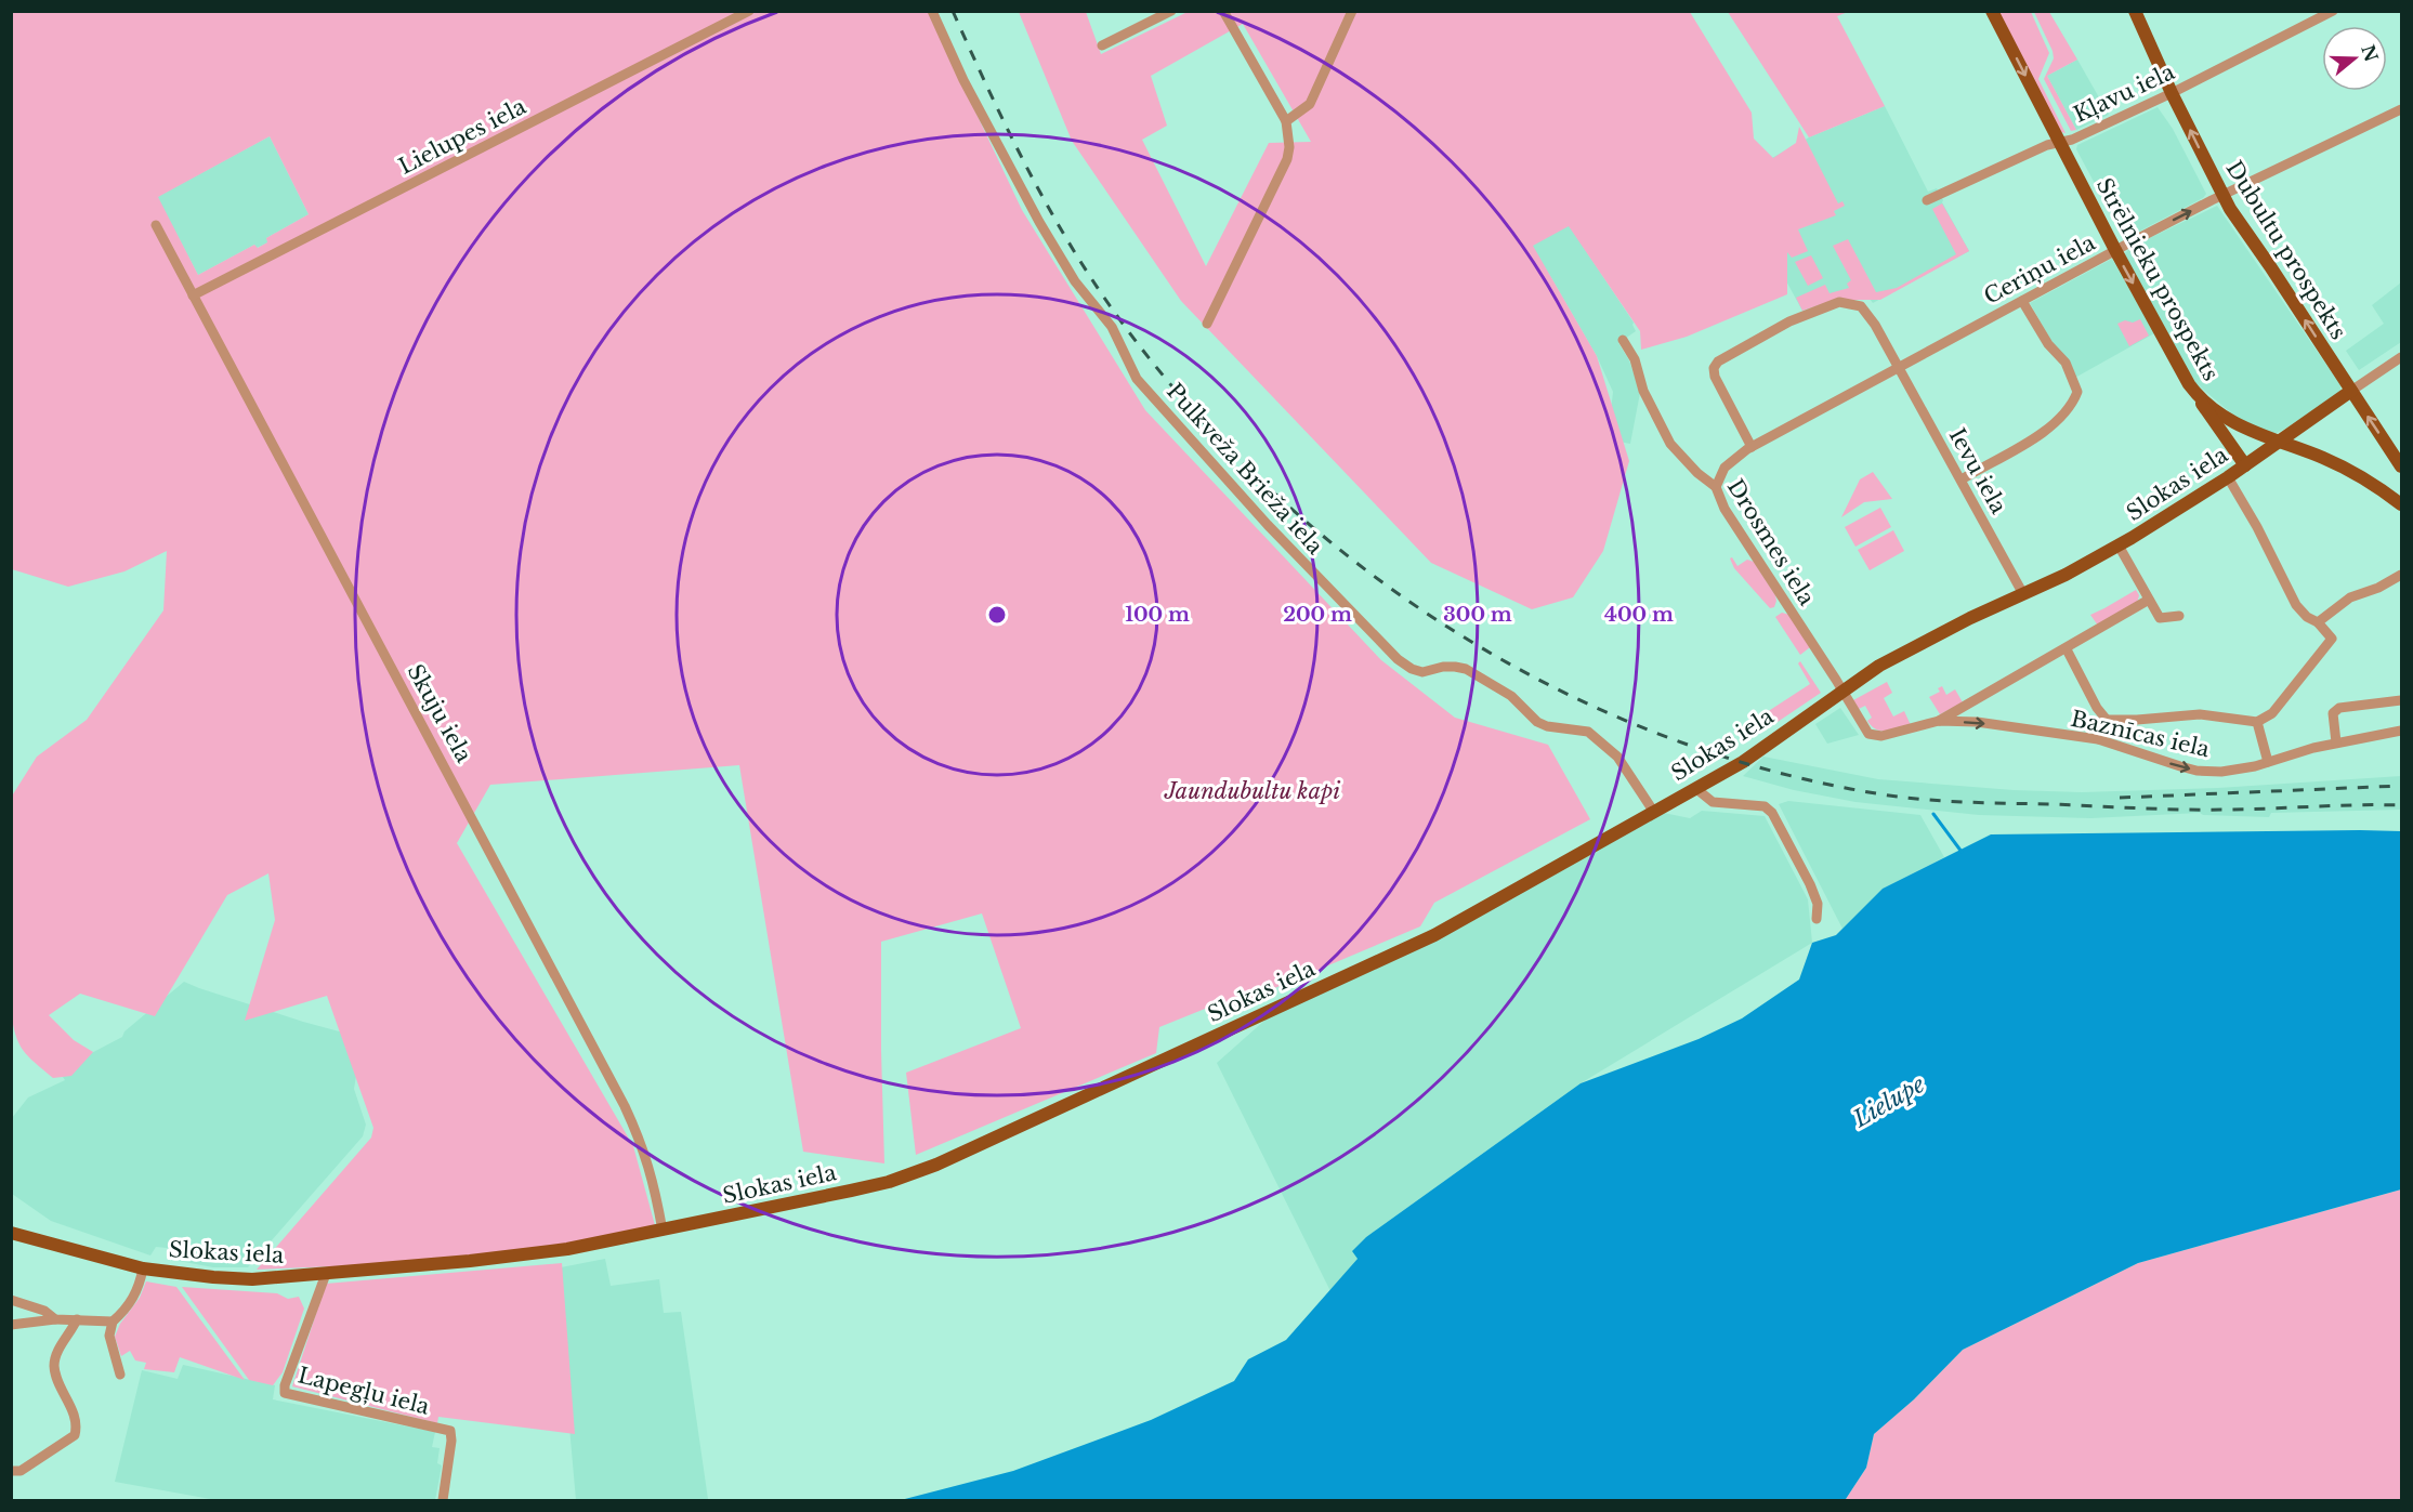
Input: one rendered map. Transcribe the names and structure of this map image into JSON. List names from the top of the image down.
{
  "streets": {
    "main road": ["Dubultu prospekts", "Strēlnieku prospekts", "Slokas iela"],
    "street": [
      "Kļavu iela",
      "Lielupes iela",
      "Ceriņu iela",
      "Pulkveža Brieža iela",
      "Ievu iela",
      "Drosmes iela",
      "Skuju iela",
      "Baznīcas iela",
      "Lapegļu iela"
    ]
  },
  "crossings": [
    ["Kļavu iela", "Dubultu prospekts"],
    ["Kļavu iela", "Strēlnieku prospekts"],
    ["Lielupes iela", "Skuju iela"],
    ["Dubultu prospekts", "Ceriņu iela"],
    ["Dubultu prospekts", "Slokas iela"],
    ["Ceriņu iela", "Strēlnieku prospekts"],
    ["Ceriņu iela", "Ievu iela"],
    ["Ceriņu iela", "Drosmes iela"],
    ["Strēlnieku prospekts", "Slokas iela"],
    ["Pulkveža Brieža iela", "Slokas iela"],
    ["Ievu iela", "Slokas iela"],
    ["Slokas iela", "Drosmes iela"],
    ["Slokas iela", "Skuju iela"],
    ["Slokas iela", "Lapegļu iela"],
    ["Drosmes iela", "Baznīcas iela"]
  ],
  "one_way": ["Dubultu prospekts", "Strēlnieku prospekts"],
  "water": ["Lielupe"],
  "parks": ["Jaundubultu kapi"],
  "north": "right",
  "rings": [
    "100 m",
    "200 m",
    "300 m",
    "400 m"
  ]
}
